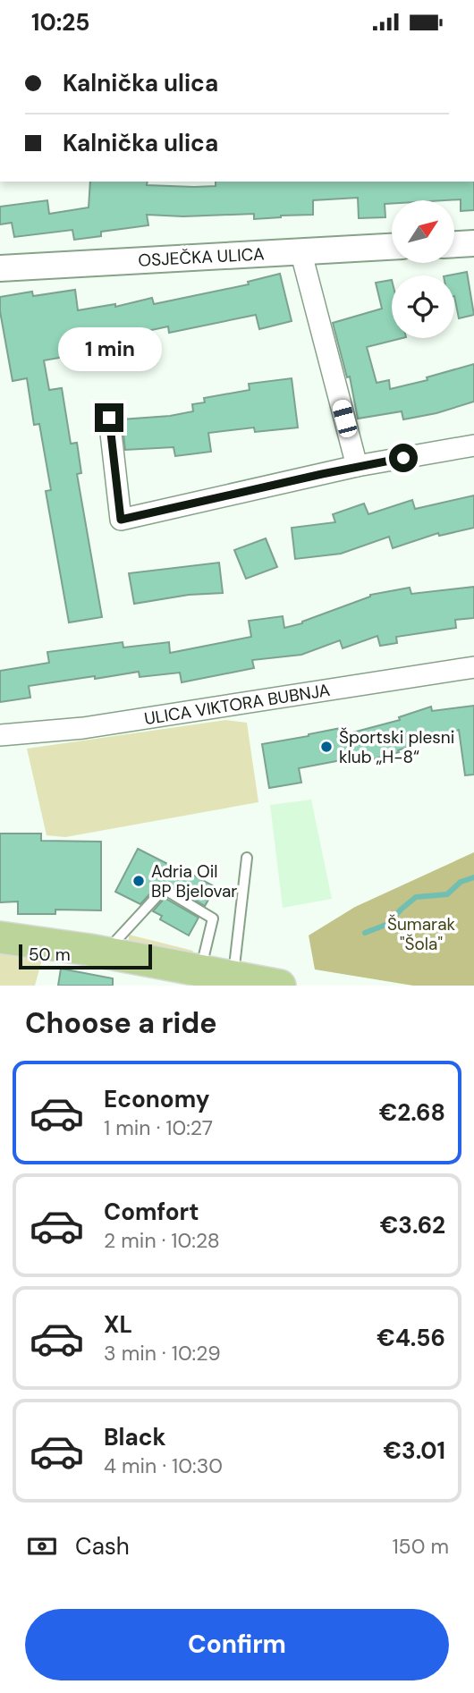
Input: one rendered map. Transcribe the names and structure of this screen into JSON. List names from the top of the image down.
{
  "streets": {
    "street": ["OSJEČKA ULICA", "ULICA VIKTORA BUBNJA"]
  },
  "parks": ["Šumarak \"Šola\""],
  "places": ["Športski plesni klub „H-8“", "Adria Oil BP Bjelovar"],
  "scale_bar": "50 m",
  "north": "top right",
  "page": {
    "status": "10:25",
    "banner": ["Kalnička ulica", "Kalnička ulica"],
    "bubble": "1 min",
    "scale": "50 m",
    "heading": "Choose a ride",
    "list": [
      {
        "name": "Economy",
        "note": "1 min · 10:27",
        "value": "€2.68"
      },
      {
        "name": "Comfort",
        "note": "2 min · 10:28",
        "value": "€3.62"
      },
      {
        "name": "XL",
        "note": "3 min · 10:29",
        "value": "€4.56"
      },
      {
        "name": "Black",
        "note": "4 min · 10:30",
        "value": "€3.01"
      }
    ],
    "pay": ["Cash", "150 m"],
    "buttons": "Confirm"
  }
}
